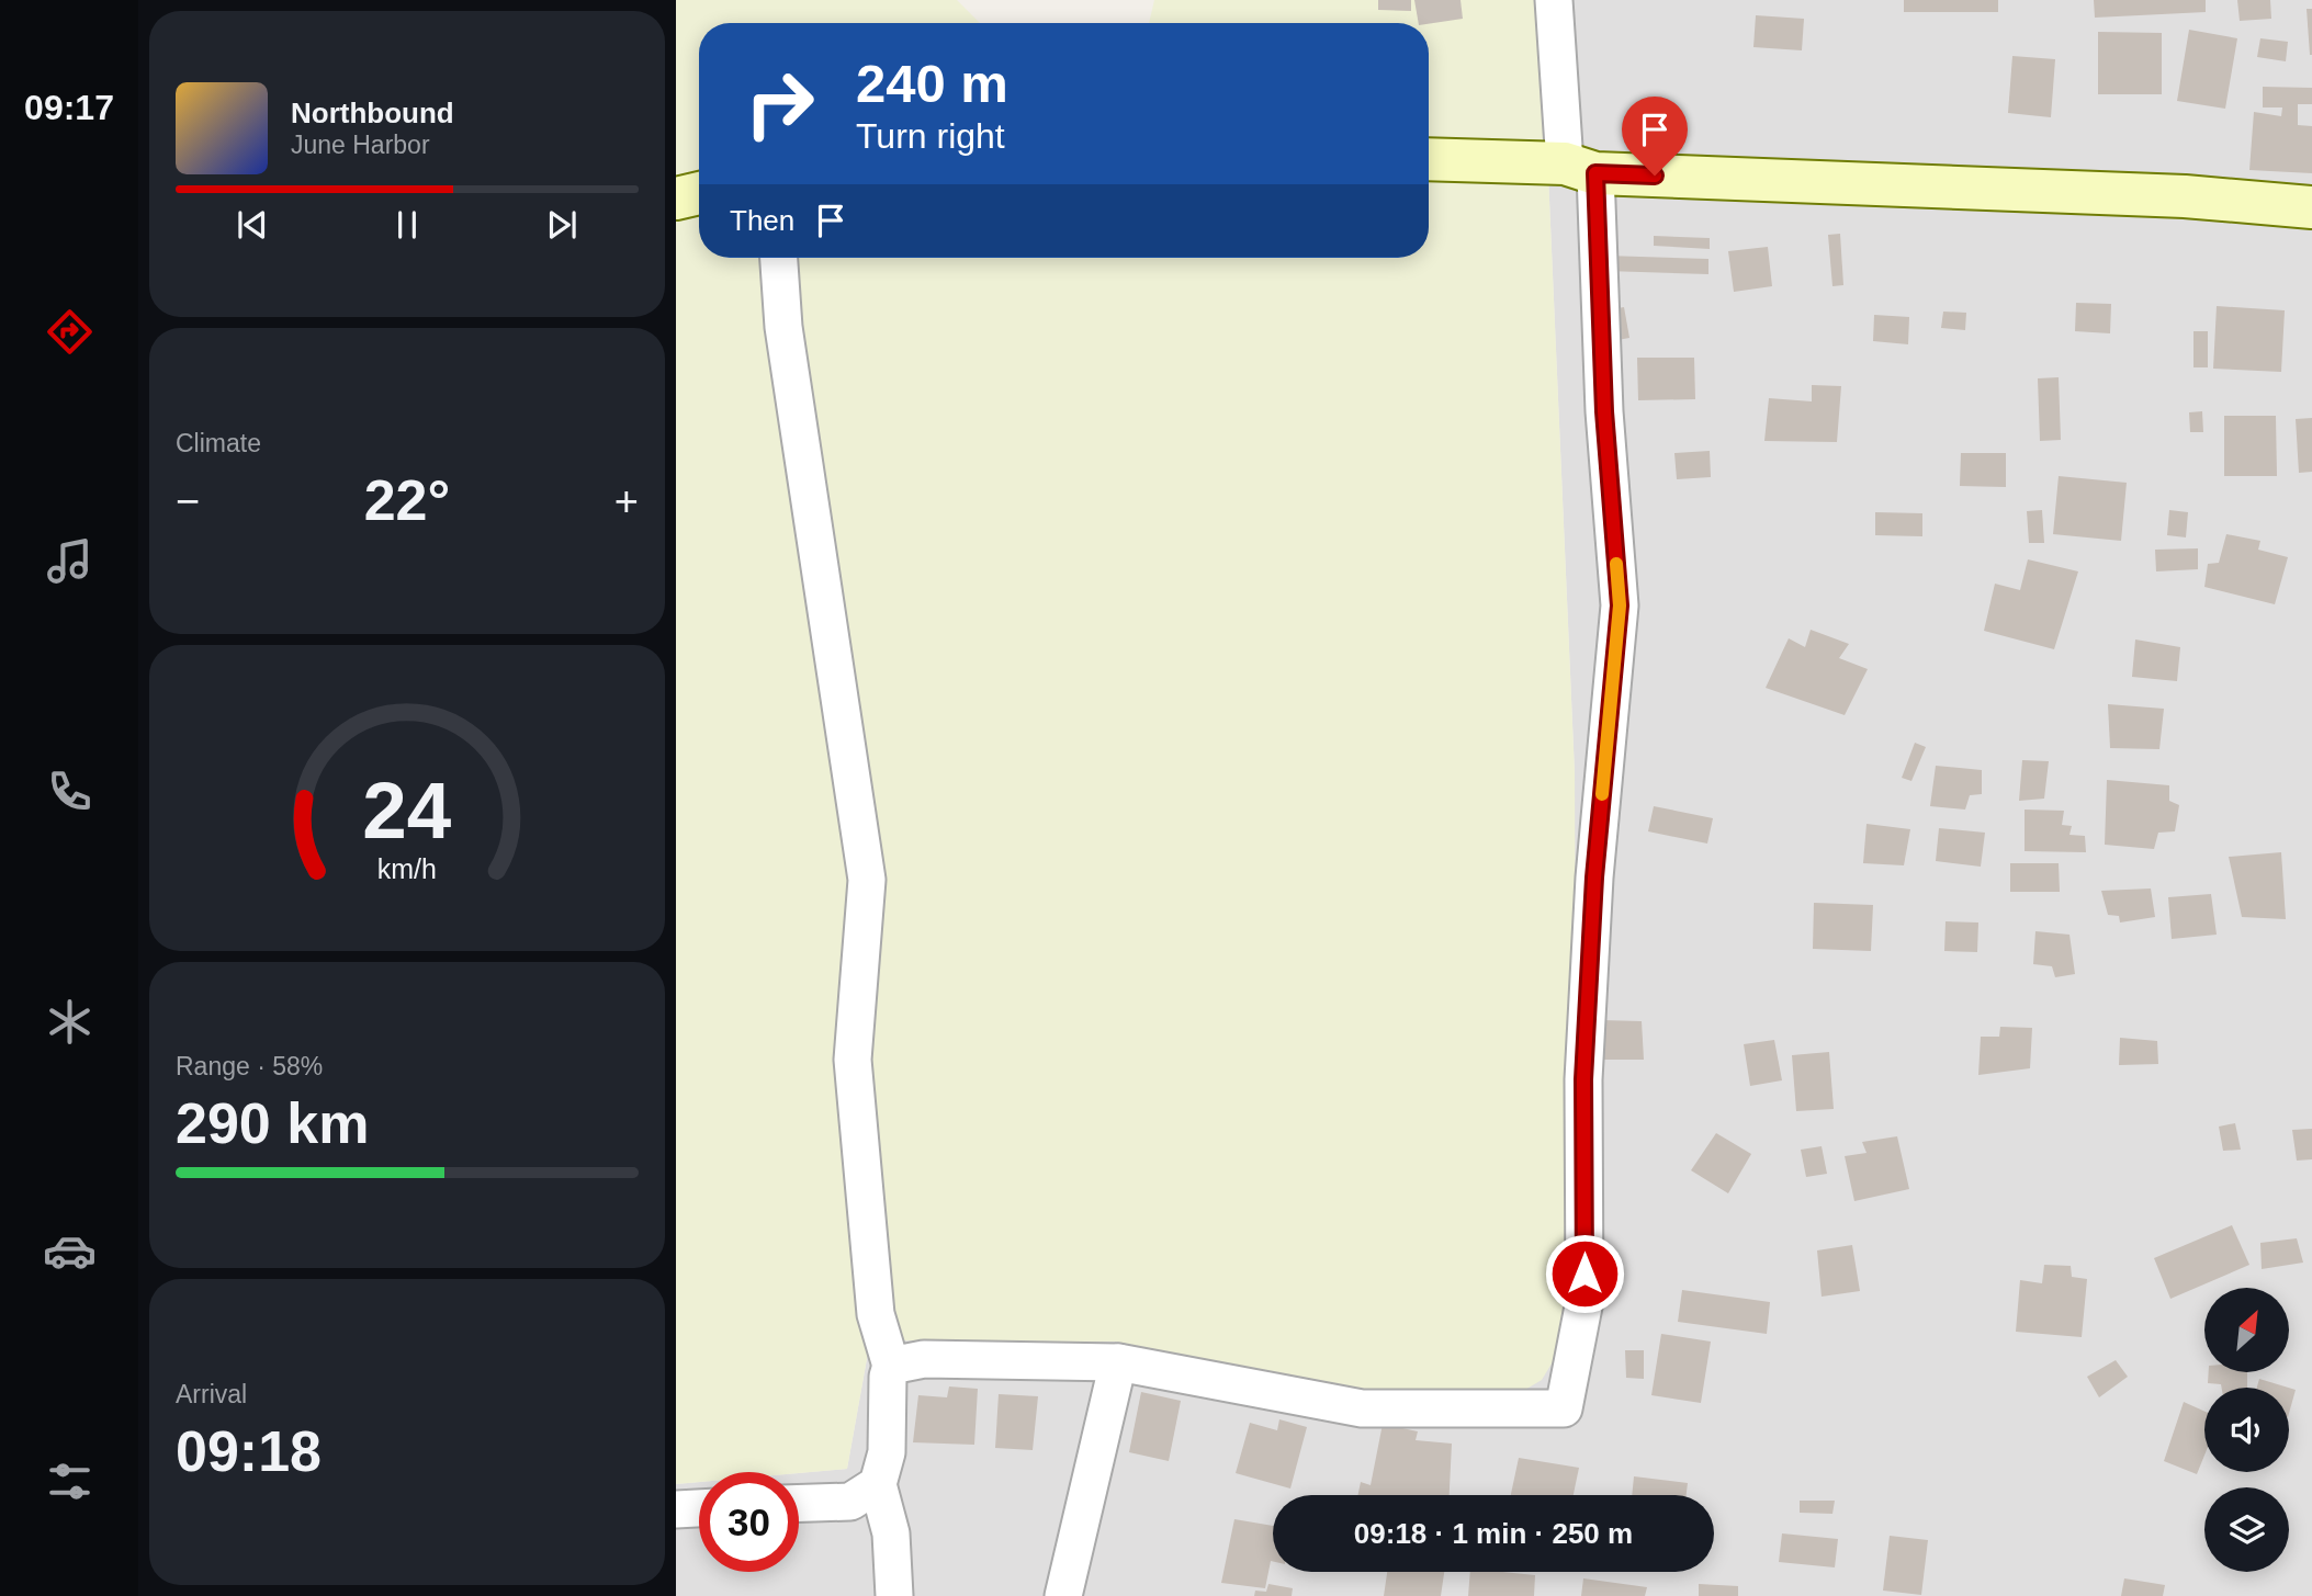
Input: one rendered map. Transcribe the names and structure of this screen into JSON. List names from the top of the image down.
{
  "north": "top right",
  "page": {
    "tabs": "09:17",
    "turn": ["240 m", "Turn right"],
    "song": ["Northbound", "June Harbor"],
    "then": "Then",
    "tile": [
      "Climate",
      ["Range · 58%", "290 km"],
      ["Arrival", "09:18"]
    ],
    "heat": ["−", "22°", "+"],
    "limit": "30",
    "trip": "09:18 · 1 min · 250 m",
    "gauge": ["24", "km/h"]
  }
}
